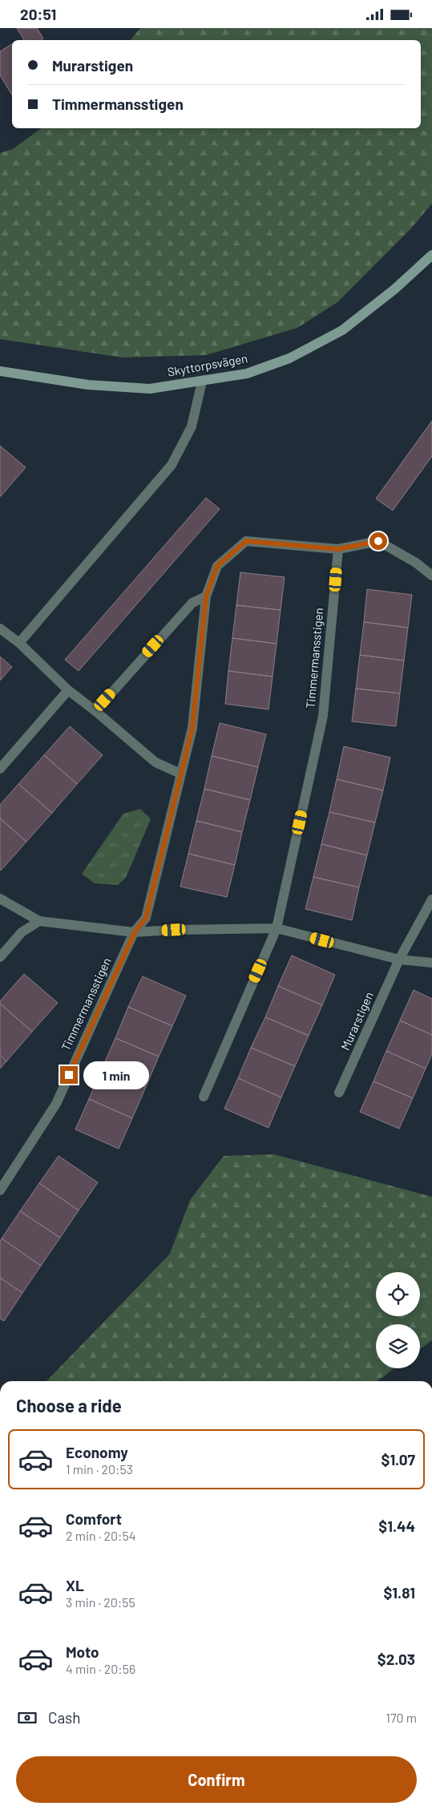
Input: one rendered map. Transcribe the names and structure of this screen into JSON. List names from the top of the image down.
{
  "streets": {
    "street": ["Skyttorpsvägen", "Timmermansstigen", "Murarstigen"]
  },
  "page": {
    "status": "20:51",
    "banner": ["Murarstigen", "Timmermansstigen"],
    "bubble": "1 min",
    "heading": "Choose a ride",
    "list": [
      {
        "name": "Economy",
        "note": "1 min · 20:53",
        "value": "$1.07"
      },
      {
        "name": "Comfort",
        "note": "2 min · 20:54",
        "value": "$1.44"
      },
      {
        "name": "XL",
        "note": "3 min · 20:55",
        "value": "$1.81"
      },
      {
        "name": "Moto",
        "note": "4 min · 20:56",
        "value": "$2.03"
      }
    ],
    "pay": ["Cash", "170 m"],
    "buttons": "Confirm"
  }
}
